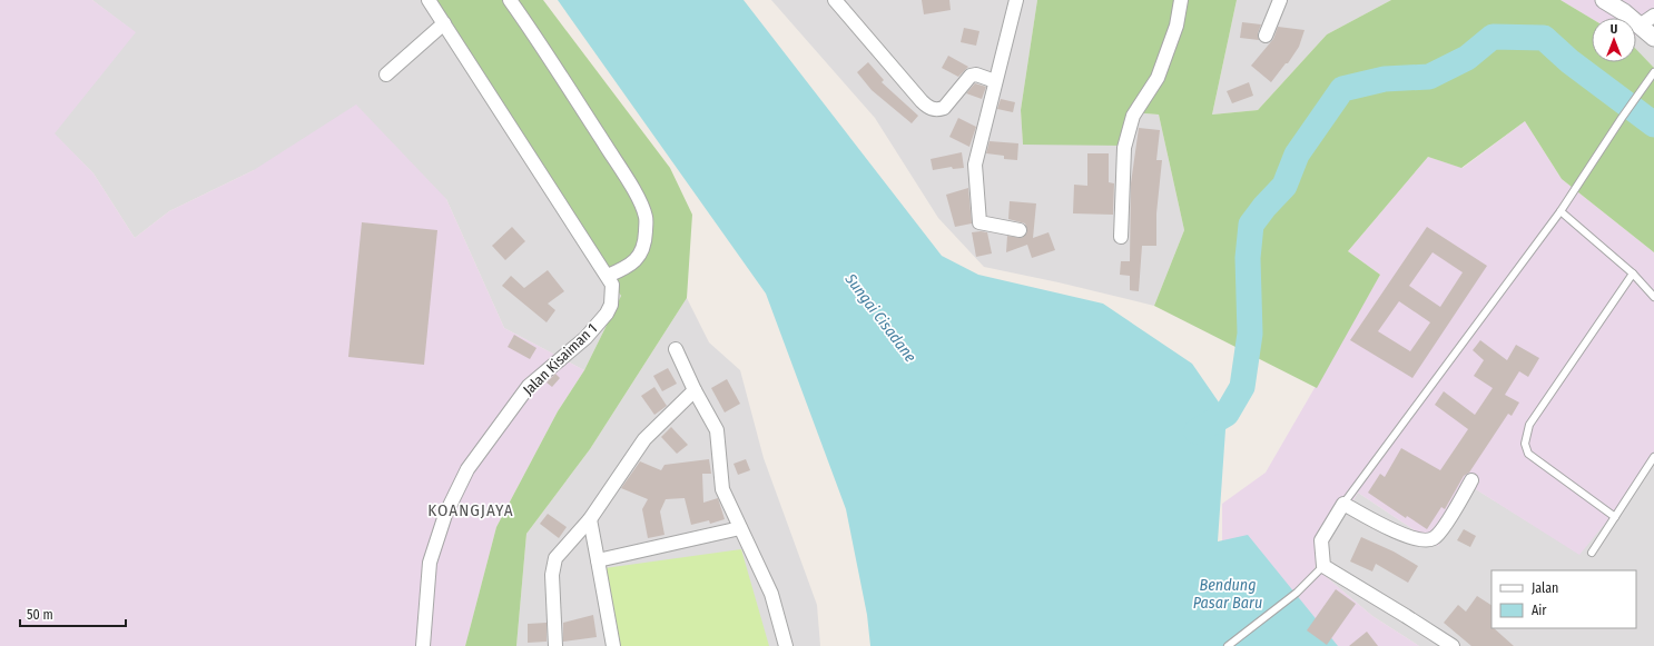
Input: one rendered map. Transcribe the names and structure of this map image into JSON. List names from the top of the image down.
{
  "streets": {
    "street": ["Jalan Kisaiman 1"]
  },
  "districts": ["KOANGJAYA"],
  "water": ["Sungai Cisadane", "Bendung Pasar Baru"],
  "legend": ["Jalan", "Air"],
  "scale_bar": "50 m",
  "north": "top"
}
